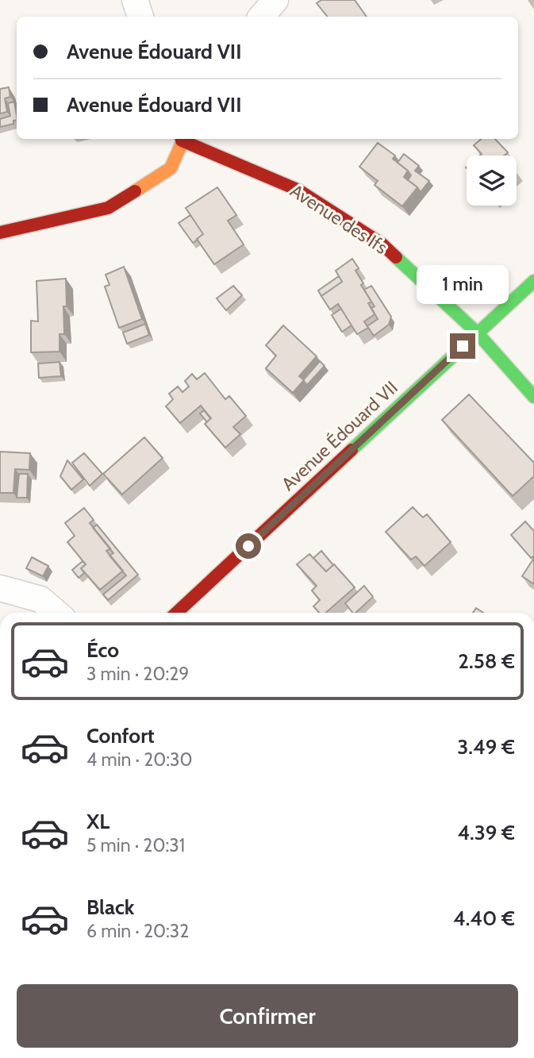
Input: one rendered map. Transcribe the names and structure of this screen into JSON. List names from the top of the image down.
{
  "streets": {
    "street": ["Avenue des Ifs", "Avenue Édouard VII"]
  },
  "crossings": [
    ["Avenue des Ifs", "Avenue Édouard VII"]
  ],
  "page": {
    "banner": ["Avenue Édouard VII", "Avenue Édouard VII"],
    "bubble": "1 min",
    "list": [
      {
        "name": "Éco",
        "note": "3 min · 20:29",
        "value": "2.58 €"
      },
      {
        "name": "Confort",
        "note": "4 min · 20:30",
        "value": "3.49 €"
      },
      {
        "name": "XL",
        "note": "5 min · 20:31",
        "value": "4.39 €"
      },
      {
        "name": "Black",
        "note": "6 min · 20:32",
        "value": "4.40 €"
      }
    ],
    "buttons": "Confirmer"
  }
}
